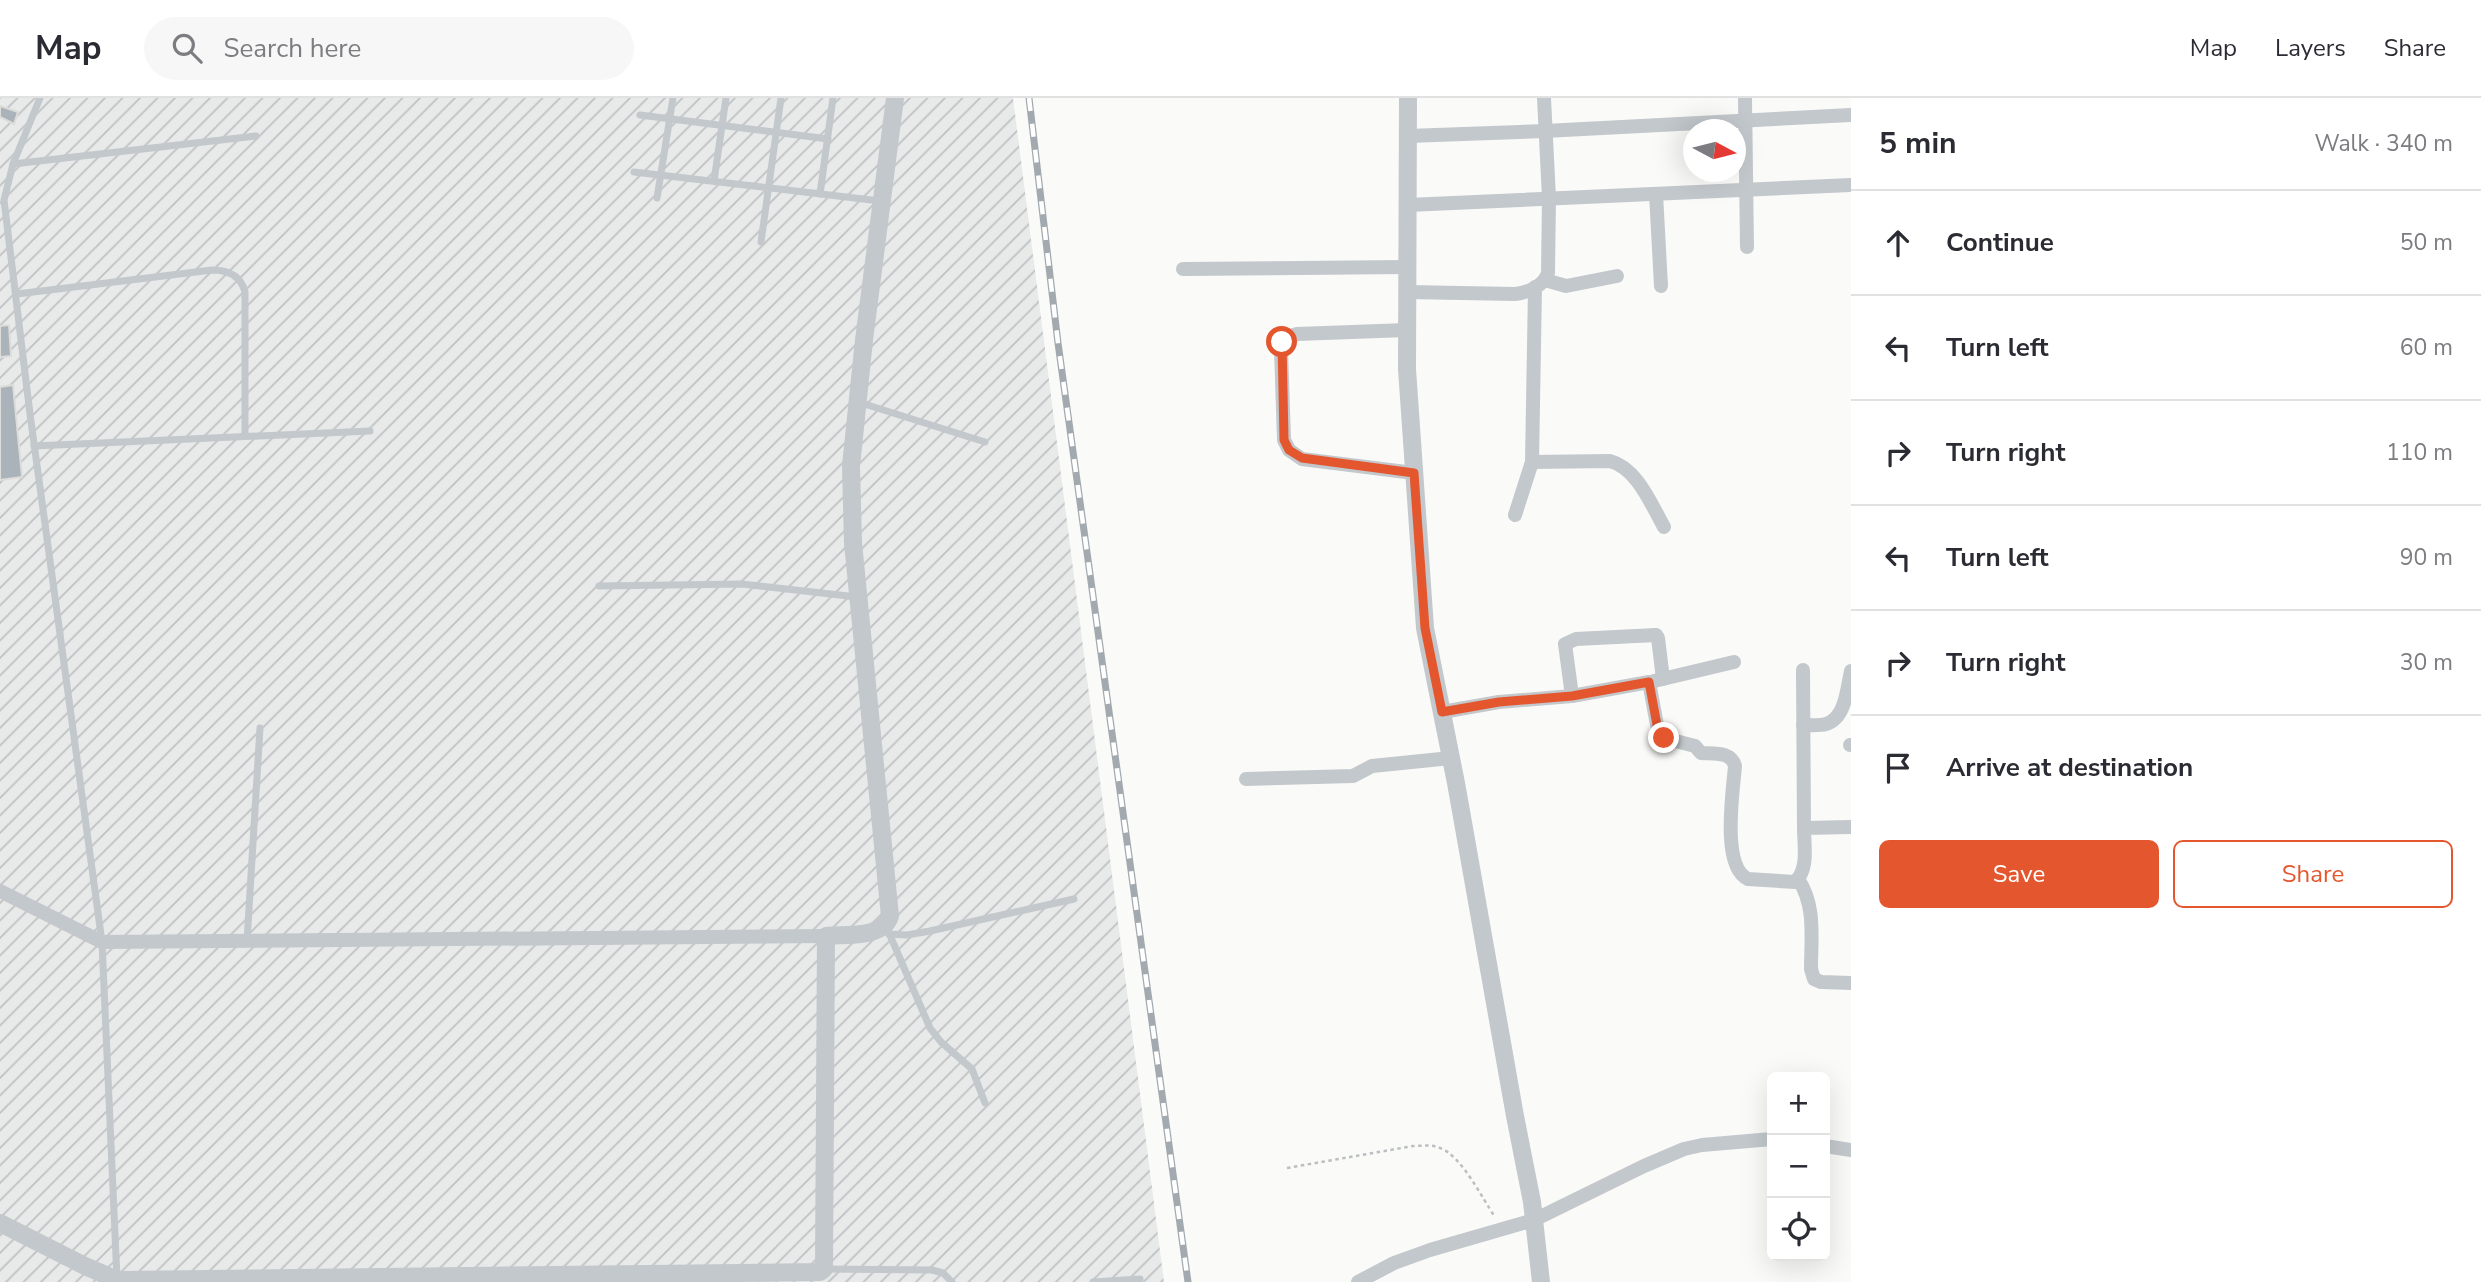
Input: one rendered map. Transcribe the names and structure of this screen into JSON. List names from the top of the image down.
{
  "north": "right",
  "page": {
    "header": "Map",
    "search": "Search here",
    "nav": ["Map", "Layers", "Share"],
    "heading": ["5 min", "Walk · 340 m"],
    "list": [
      ["Continue", "50 m"],
      ["Turn left", "60 m"],
      ["Turn right", "110 m"],
      ["Turn left", "90 m"],
      ["Turn right", "30 m"],
      "Arrive at destination"
    ],
    "buttons": ["Save", "Share"],
    "map_buttons": ["+", "−"]
  }
}
